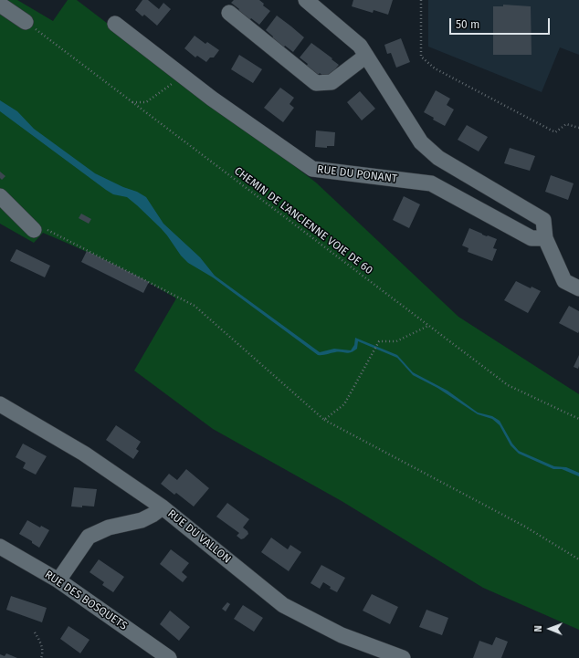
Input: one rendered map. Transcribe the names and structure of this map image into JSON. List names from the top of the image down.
{
  "streets": {
    "street": ["RUE DU PONANT", "RUE DU VALLON", "RUE DES BOSQUETS"],
    "path": ["CHEMIN DE L'ANCIENNE VOIE DE 60"]
  },
  "scale_bar": "50 m",
  "north": "left"
}
